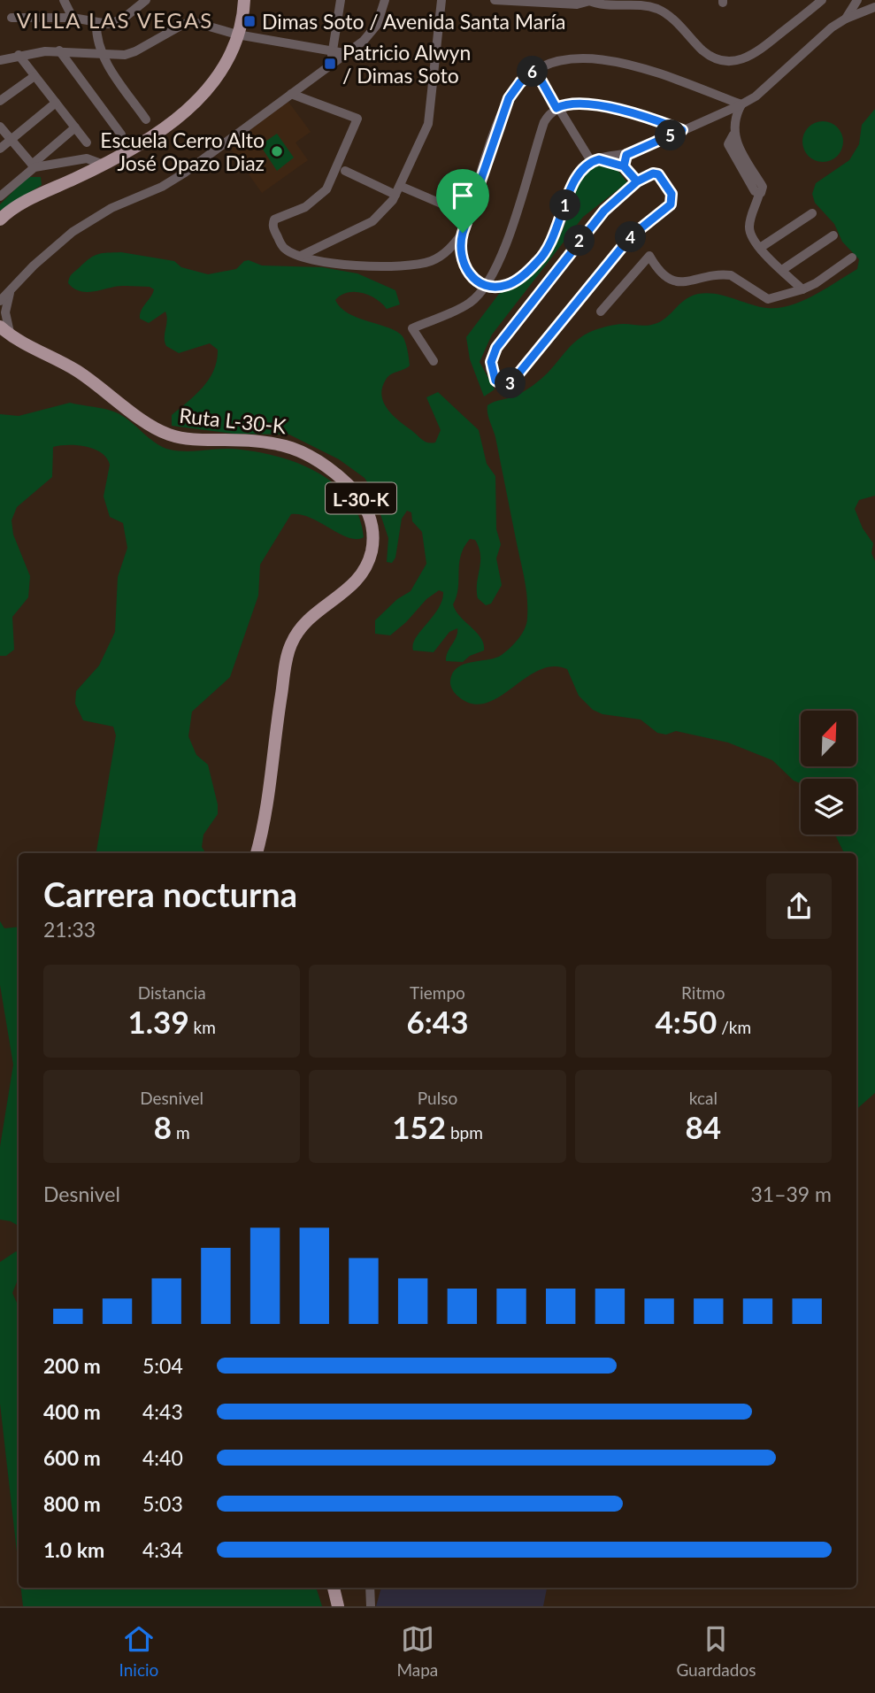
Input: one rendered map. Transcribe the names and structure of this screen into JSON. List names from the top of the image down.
{
  "streets": {
    "main road": ["Ruta L-30-K", "L-30-K"]
  },
  "crossings": [
    ["Ruta L-30-K", "L-30-K"]
  ],
  "districts": ["VILLA LAS VEGAS"],
  "places": {
    "transit": ["Dimas Soto / Avenida Santa María", "Patricio Alwyn / Dimas Soto"],
    "other": ["Escuela Cerro Alto José Opazo Diaz"]
  },
  "north": "top right",
  "page": {
    "pins": [
      "6",
      "5",
      "1",
      "4",
      "2",
      "3"
    ],
    "heading": ["Carrera nocturna", "21:33"],
    "stats": [
      ["Distancia", "1.39 km"],
      ["Tiempo", "6:43"],
      ["Ritmo", "4:50 /km"],
      ["Desnivel", "8 m"],
      ["Pulso", "152 bpm"],
      ["kcal", "84"]
    ],
    "chart": ["Desnivel", "31–39 m"],
    "list": [
      {
        "name": "200 m",
        "note": "5:04"
      },
      {
        "name": "400 m",
        "note": "4:43"
      },
      {
        "name": "600 m",
        "note": "4:40"
      },
      {
        "name": "800 m",
        "note": "5:03"
      },
      {
        "name": "1.0 km",
        "note": "4:34"
      }
    ],
    "tabs": ["Inicio", "Mapa", "Guardados"]
  }
}
